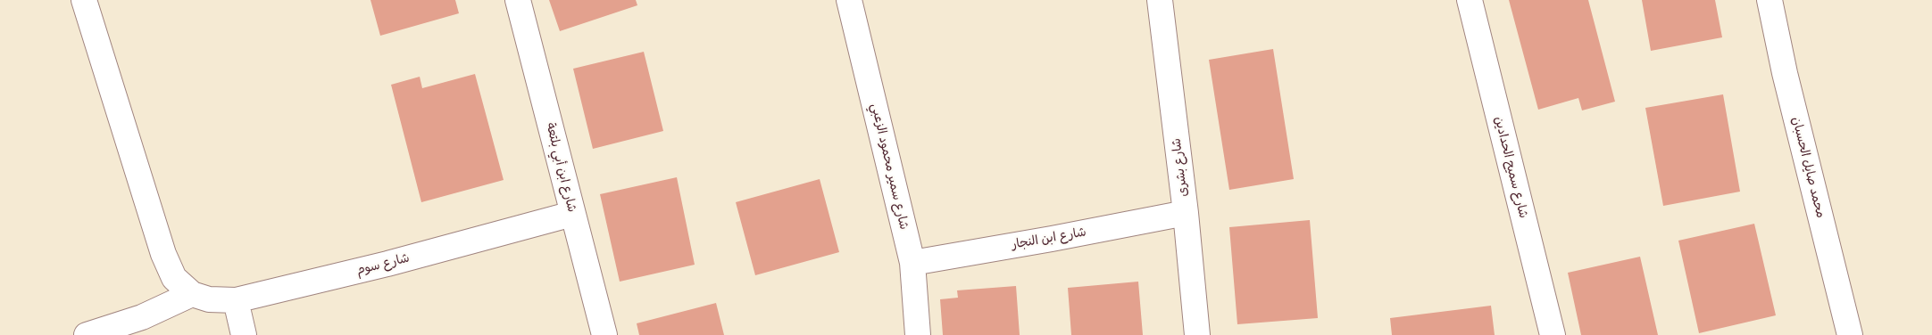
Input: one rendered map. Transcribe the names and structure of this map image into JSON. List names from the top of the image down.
{
  "streets": {
    "street": [
      "شارع سمير محمود الزعبي",
      "شارع ابن أبي بلتعة",
      "شارع بشرى",
      "شارع سميح الحدادين",
      "محمد صايل الحسبان",
      "شارع ابن النجار",
      "شارع سوم"
    ]
  },
  "crossings": [
    ["شارع سمير محمود الزعبي", "شارع ابن النجار"],
    ["شارع ابن أبي بلتعة", "شارع سوم"],
    ["شارع بشرى", "شارع ابن النجار"]
  ]
}
